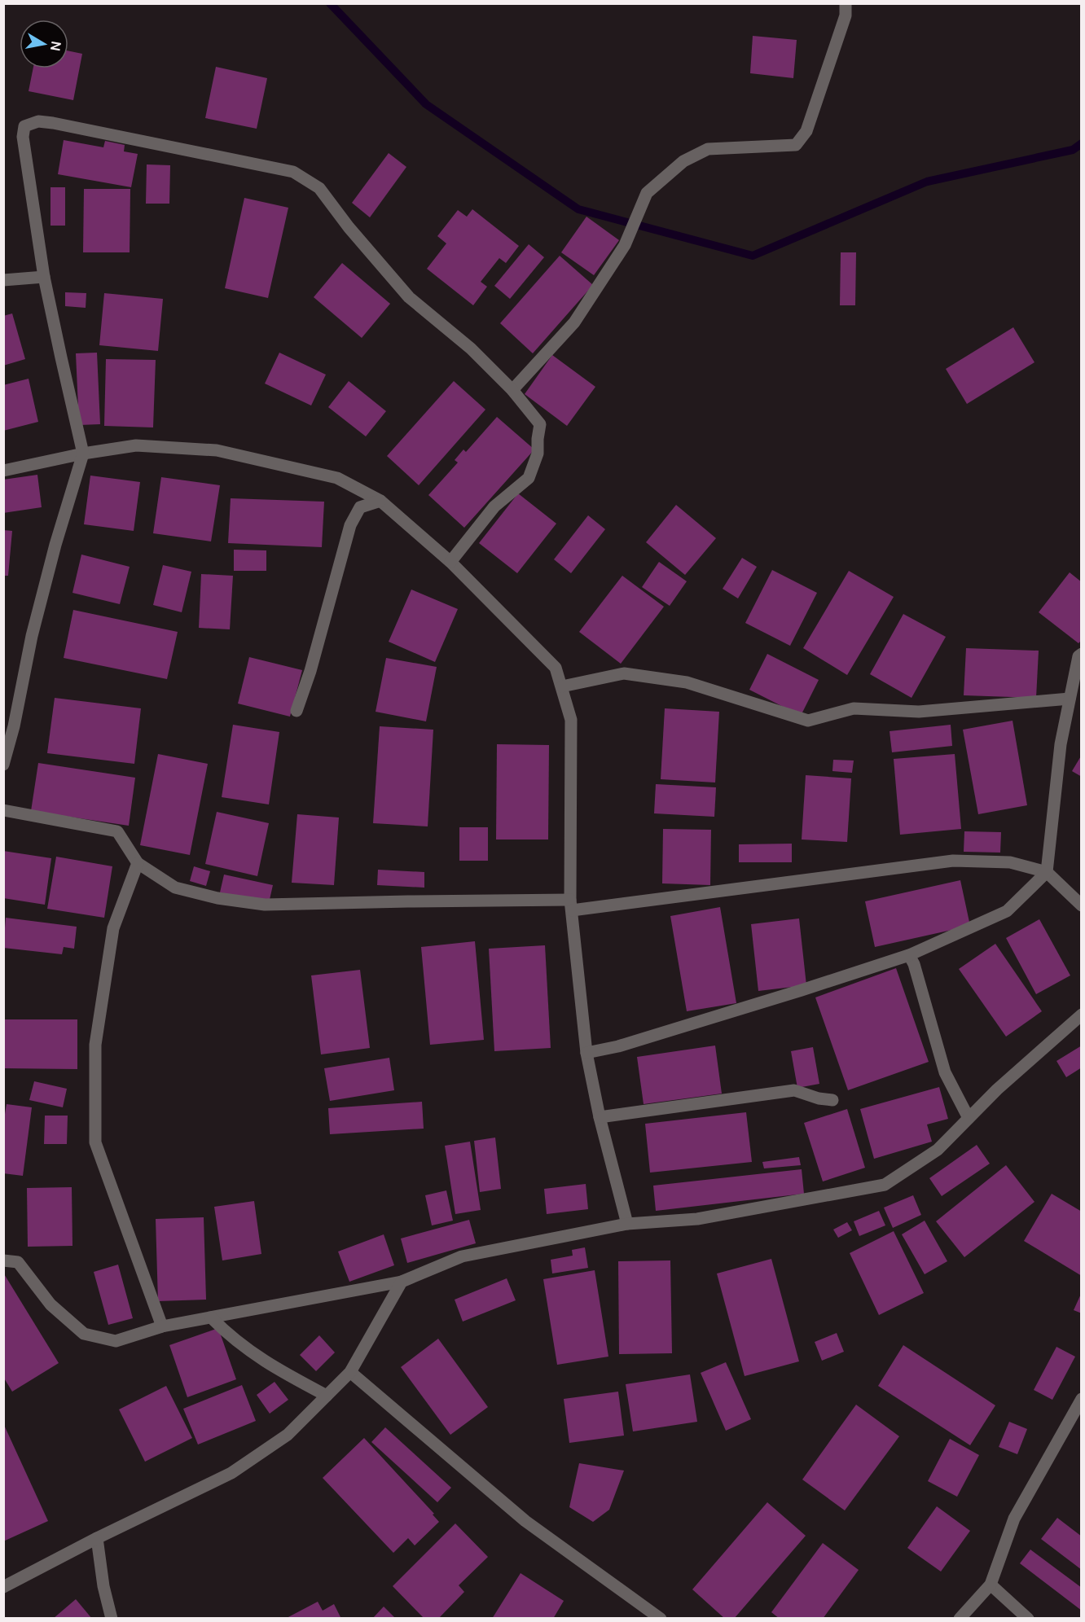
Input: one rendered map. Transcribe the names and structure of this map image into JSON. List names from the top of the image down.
{
  "north": "right"
}
